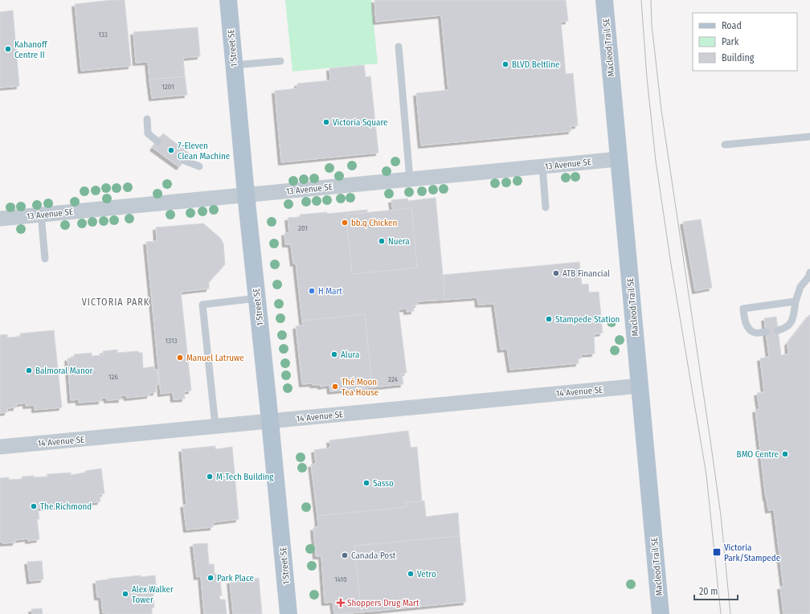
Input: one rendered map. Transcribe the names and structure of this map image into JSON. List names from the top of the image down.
{
  "streets": {
    "main road": ["Macleod Trail SE", "1 Street SE"],
    "street": ["13 Avenue SE", "14 Avenue SE"]
  },
  "crossings": [
    ["Macleod Trail SE", "13 Avenue SE"],
    ["Macleod Trail SE", "14 Avenue SE"],
    ["1 Street SE", "13 Avenue SE"],
    ["1 Street SE", "14 Avenue SE"]
  ],
  "districts": ["VICTORIA PARK"],
  "places": {
    "other": [
      "Kahanoff Centre II",
      "BLVD Beltline",
      "Victoria Square",
      "7-Eleven Clean Machine",
      "bb.q Chicken",
      "Nuera",
      "ATB Financial",
      "H Mart",
      "Stampede Station",
      "Alura",
      "Manuel Latruwe",
      "Balmoral Manor",
      "Thé Moon Tea House",
      "BMO Centre",
      "M-Tech Building",
      "Sasso",
      "The Richmond",
      "Canada Post",
      "Vetro",
      "Park Place",
      "Alex Walker Tower"
    ],
    "transit": ["Victoria Park/Stampede"],
    "health": ["Shoppers Drug Mart"]
  },
  "house_numbers": [
    "133",
    "1201",
    "201",
    "1313",
    "126",
    "224",
    "1410"
  ],
  "legend": ["Road", "Park", "Building"],
  "scale_bar": "20 m"
}
